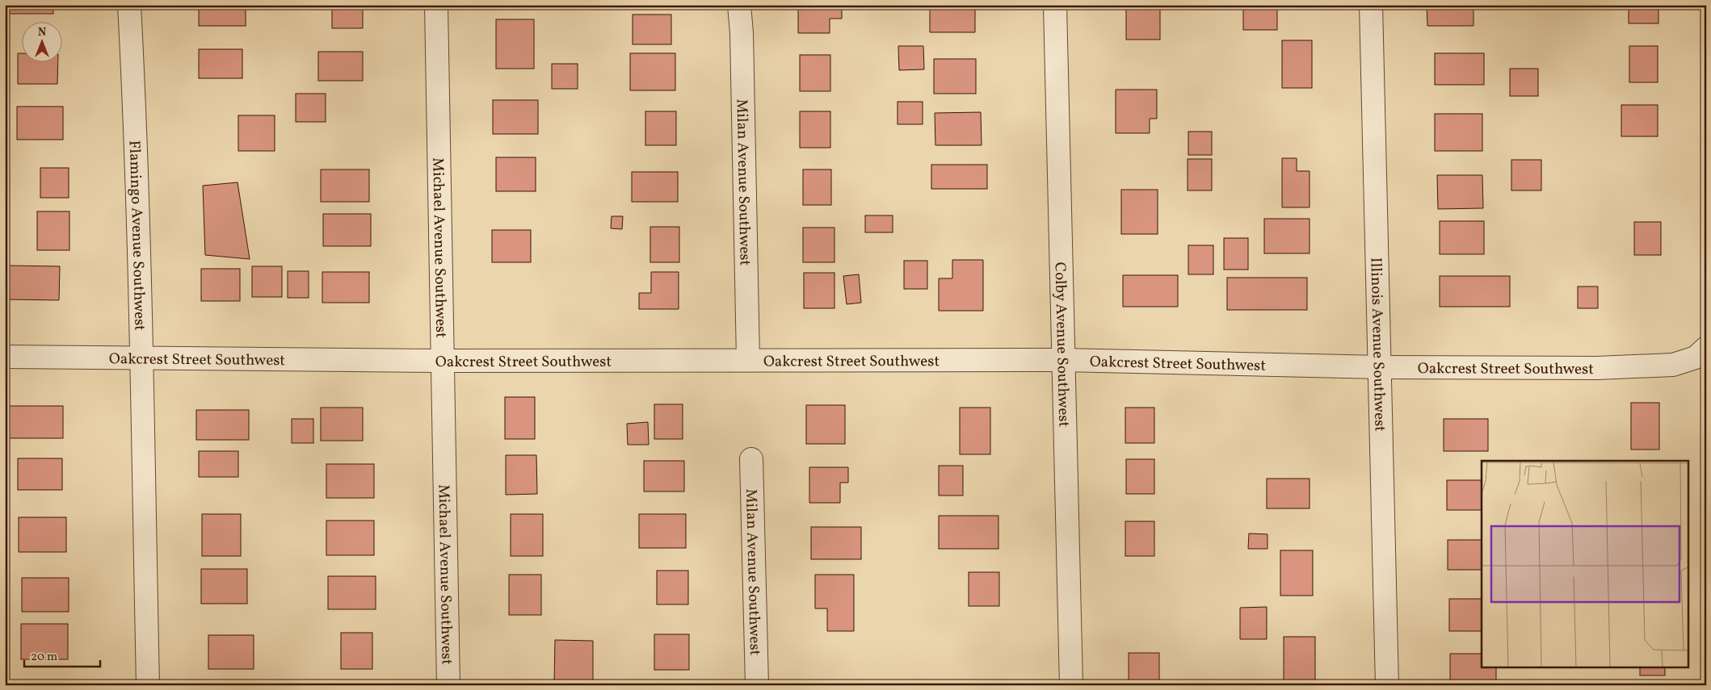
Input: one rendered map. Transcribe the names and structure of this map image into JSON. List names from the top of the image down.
{
  "streets": {
    "street": [
      "Milan Avenue Southwest",
      "Flamingo Avenue Southwest",
      "Michael Avenue Southwest",
      "Illinois Avenue Southwest",
      "Colby Avenue Southwest",
      "Oakcrest Street Southwest"
    ]
  },
  "crossings": [
    ["Milan Avenue Southwest", "Oakcrest Street Southwest"],
    ["Flamingo Avenue Southwest", "Oakcrest Street Southwest"],
    ["Michael Avenue Southwest", "Oakcrest Street Southwest"],
    ["Illinois Avenue Southwest", "Oakcrest Street Southwest"],
    ["Colby Avenue Southwest", "Oakcrest Street Southwest"]
  ],
  "scale_bar": "20 m",
  "north": "top"
}
